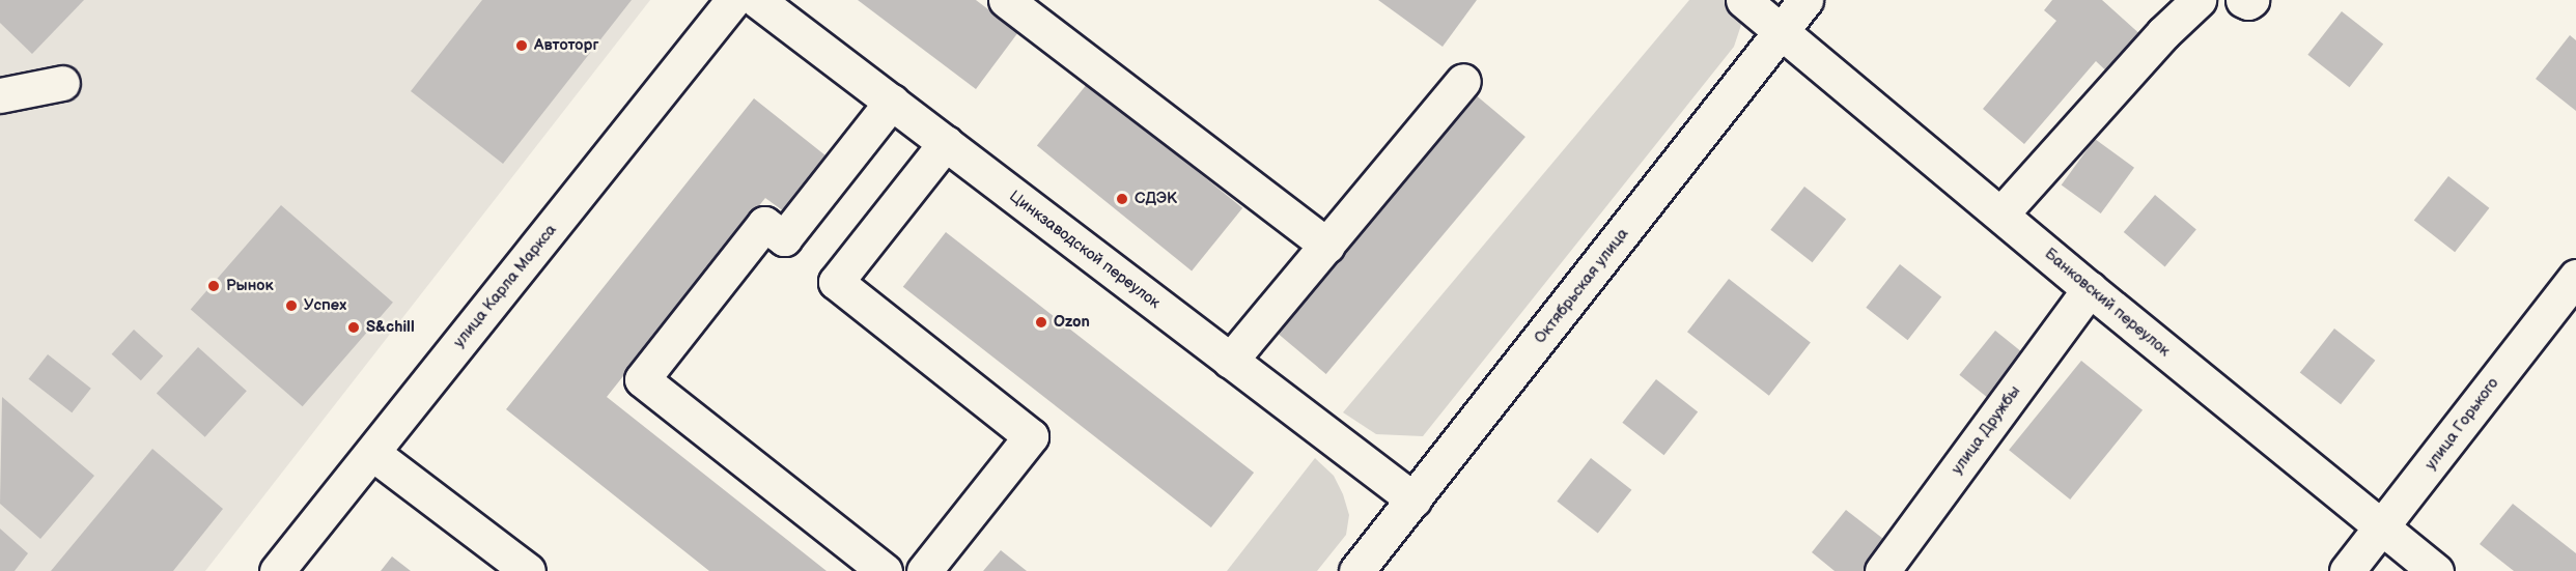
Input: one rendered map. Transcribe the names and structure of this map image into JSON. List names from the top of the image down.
{
  "streets": {
    "street": [
      "Цинкзаводской переулок",
      "улица Карла Маркса",
      "Октябрьская улица",
      "Банковский переулок",
      "улица Горького",
      "улица Дружбы"
    ]
  },
  "crossings": [
    ["Цинкзаводской переулок", "Октябрьская улица"],
    ["Октябрьская улица", "Банковский переулок"],
    ["Банковский переулок", "улица Горького"],
    ["Банковский переулок", "улица Дружбы"]
  ],
  "places": [
    "Автоторг",
    "СДЭК",
    "Рынок",
    "Успех",
    "Ozon",
    "S&chill"
  ]
}
